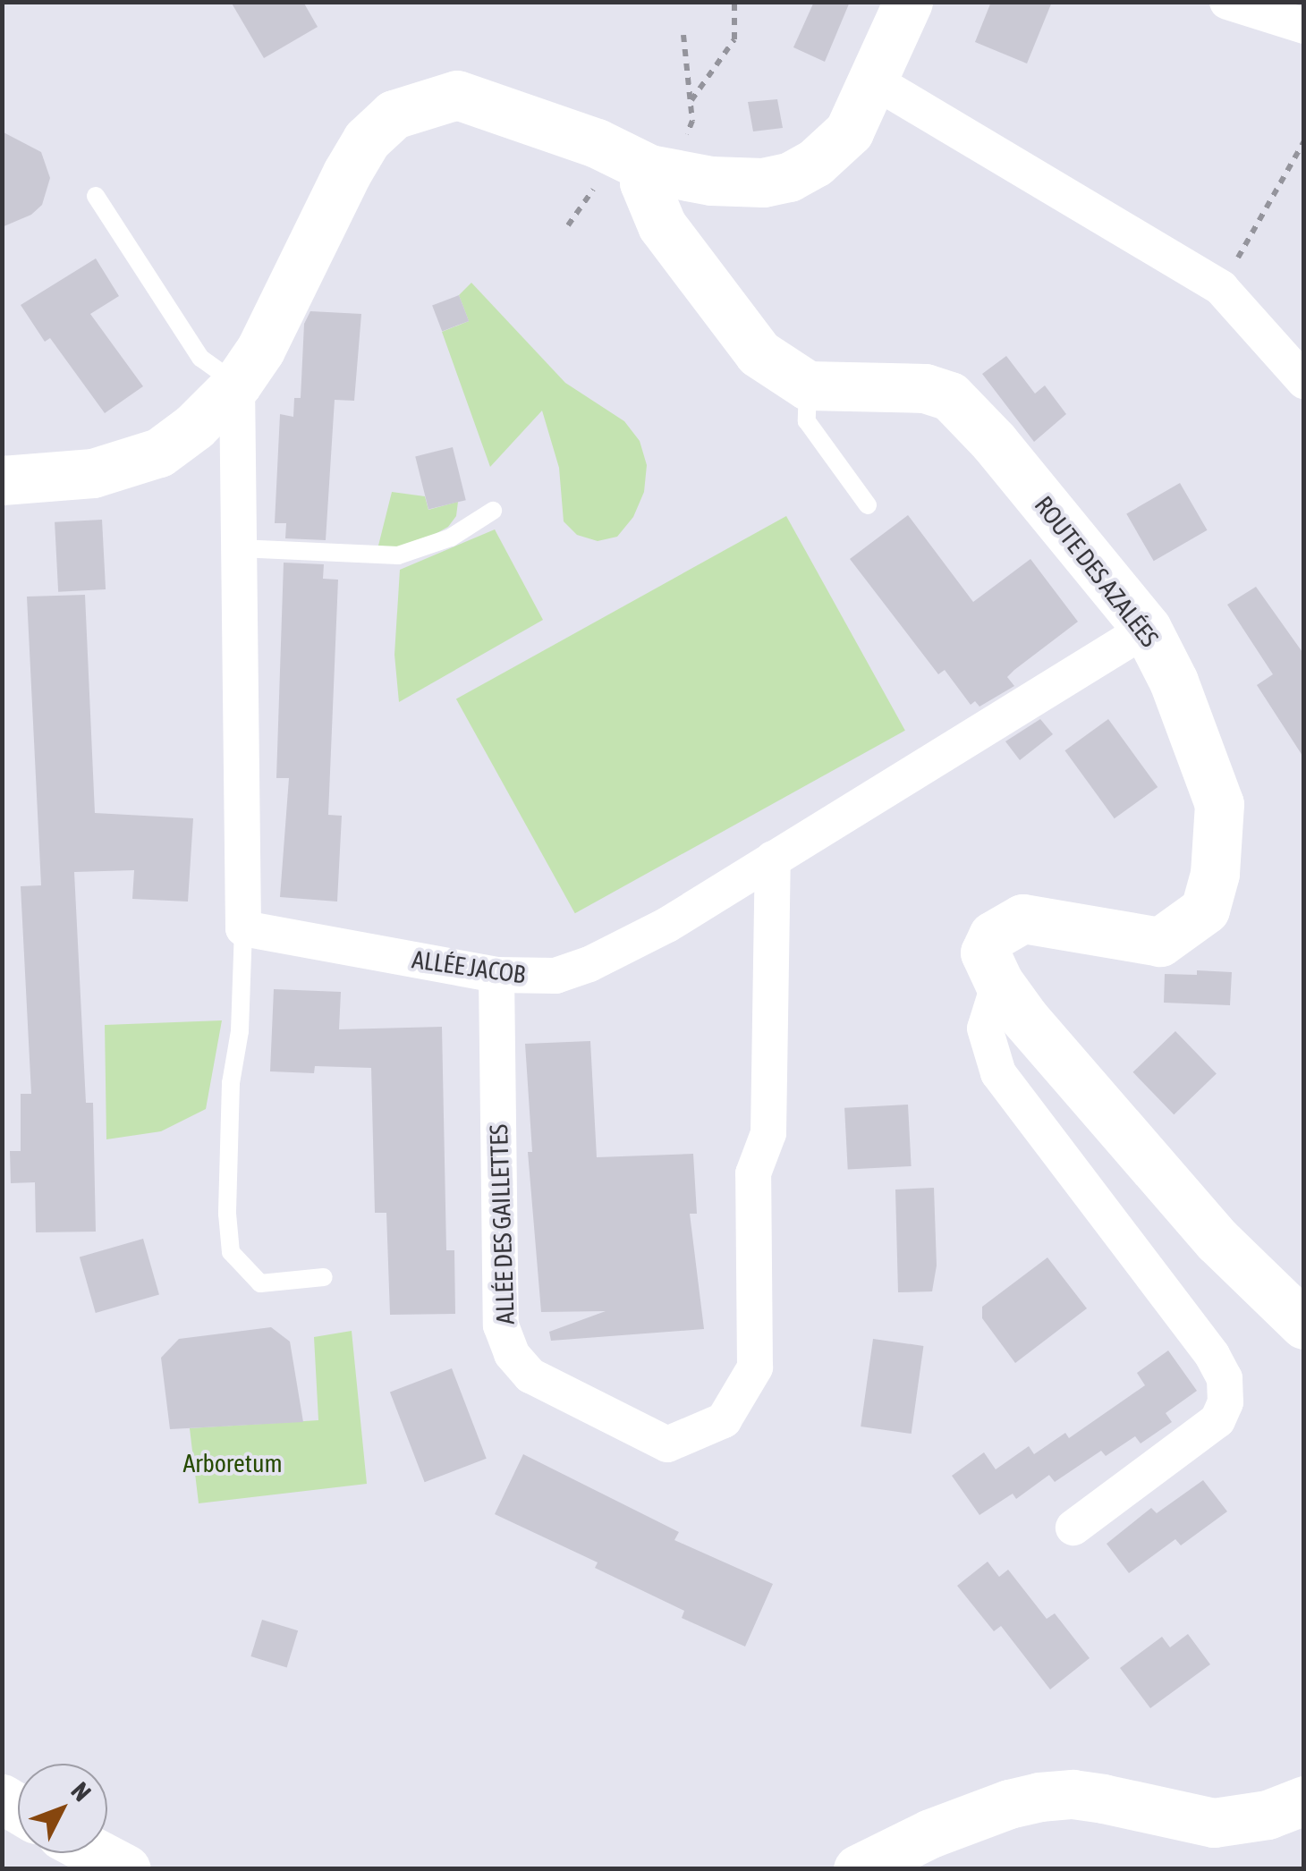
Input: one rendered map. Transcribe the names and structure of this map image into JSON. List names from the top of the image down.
{
  "streets": {
    "main road": ["ROUTE DES AZALÉES"],
    "street": ["ALLÉE JACOB", "ALLÉE DES GAILLETTES"]
  },
  "crossings": [
    ["ROUTE DES AZALÉES", "ALLÉE JACOB"],
    ["ALLÉE JACOB", "ALLÉE DES GAILLETTES"]
  ],
  "parks": ["Arboretum"],
  "north": "top right"
}
